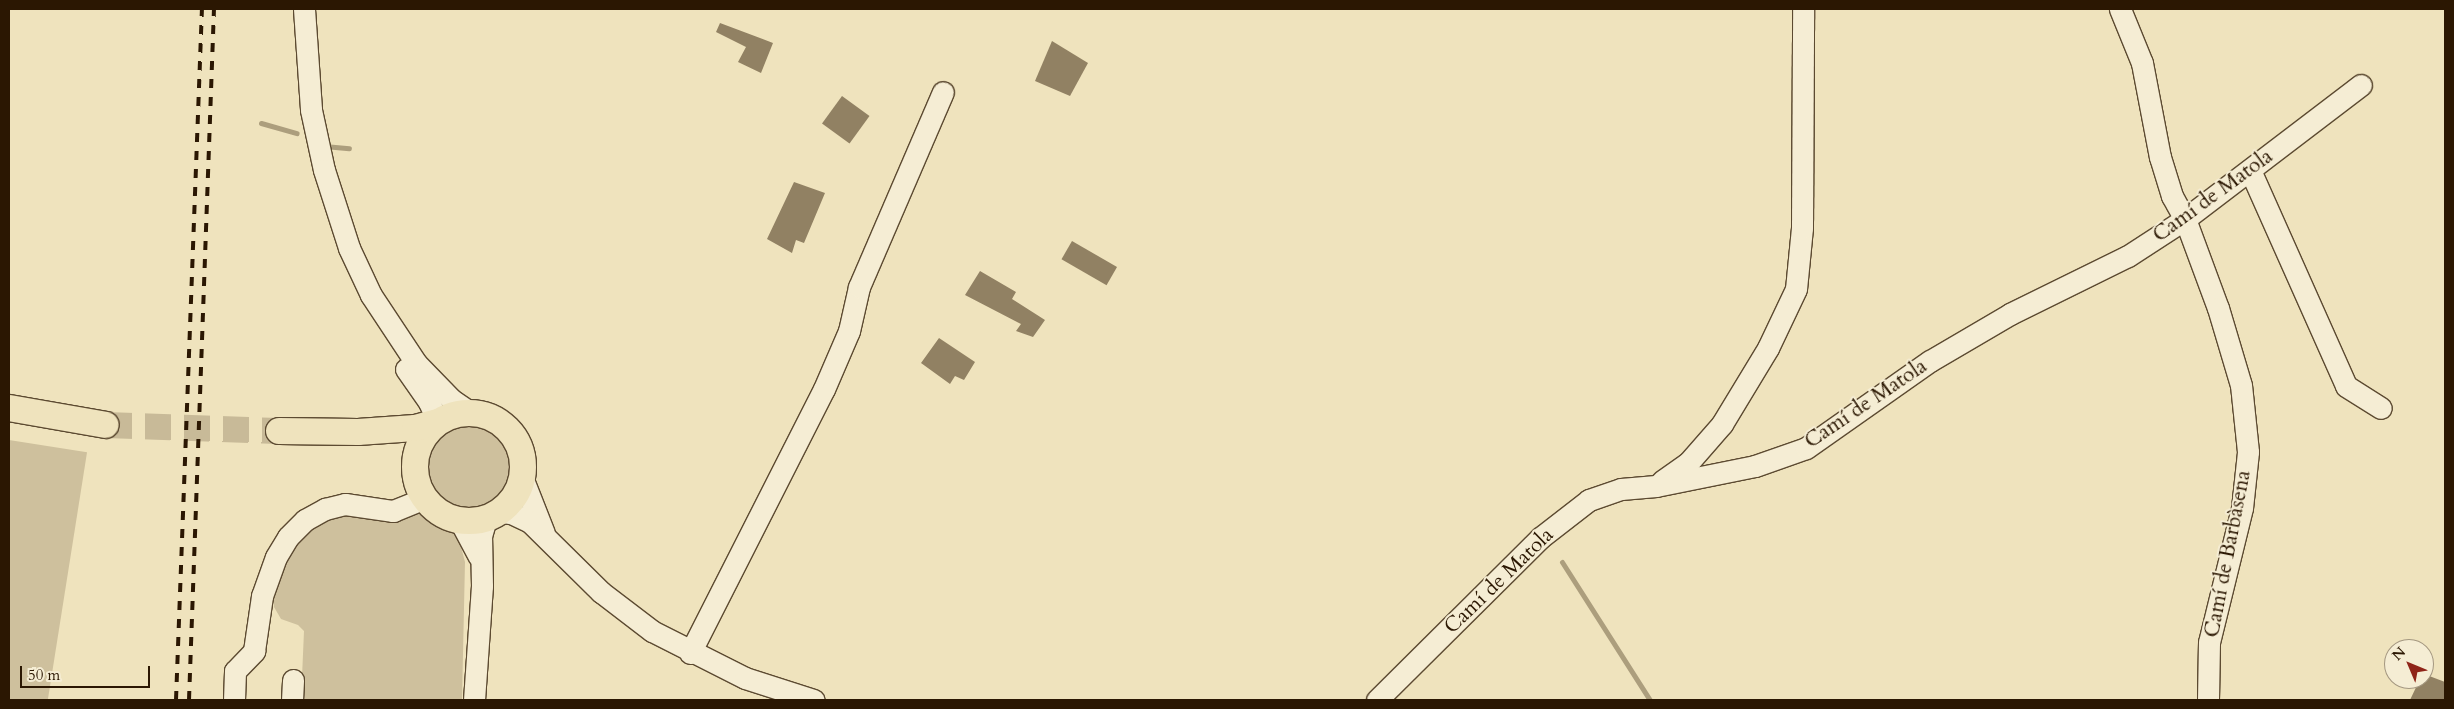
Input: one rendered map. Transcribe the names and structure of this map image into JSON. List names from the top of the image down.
{
  "streets": {
    "street": ["Camí de Matola", "Camí de Barbàsena"]
  },
  "crossings": [
    ["Camí de Matola", "Camí de Barbàsena"]
  ],
  "scale_bar": "50 m",
  "north": "top left"
}
